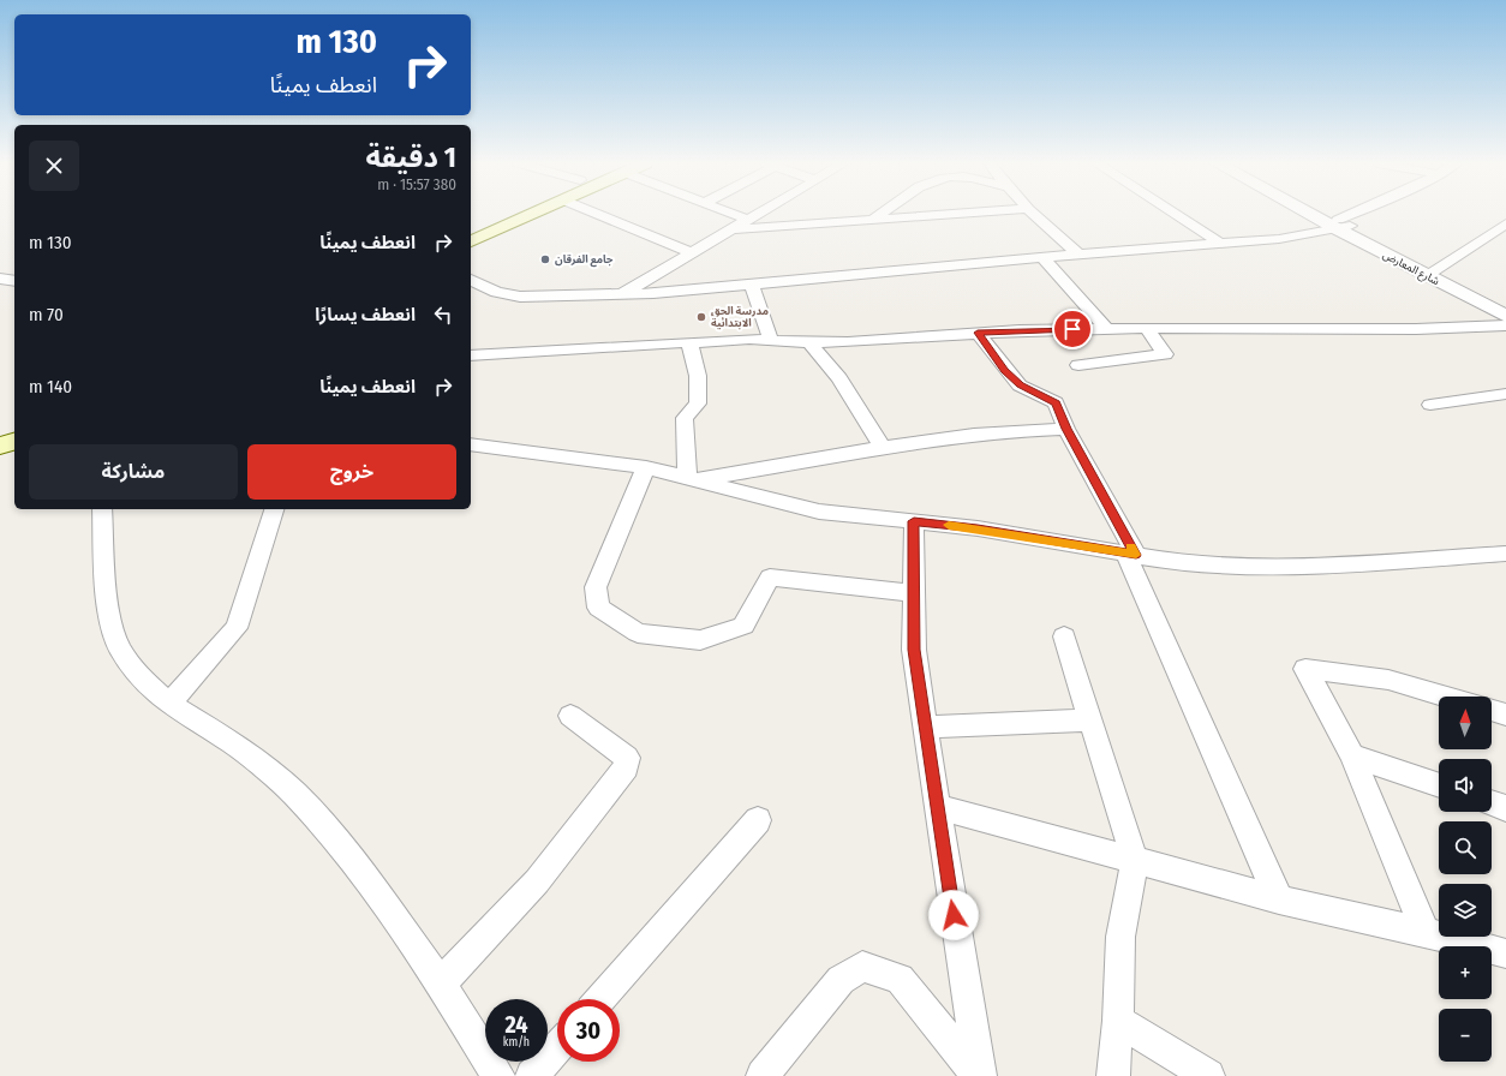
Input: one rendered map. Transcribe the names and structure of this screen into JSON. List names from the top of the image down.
{
  "streets": {
    "street": ["شارع المعارض"]
  },
  "places": ["جامع الفرقان", "مدرسة الحق الابتدائية"],
  "north": "top",
  "page": {
    "turn": ["130 m", "انعطف يمينًا"],
    "heading": ["1 دقيقة", "380 m · 15:57"],
    "list": [
      {
        "name": "انعطف يمينًا",
        "value": "130 m"
      },
      {
        "name": "انعطف يسارًا",
        "value": "70 m"
      },
      {
        "name": "انعطف يمينًا",
        "value": "140 m"
      }
    ],
    "buttons": ["خروج", "مشاركة"],
    "map_buttons": ["+", "−"],
    "speed": "24 km/h",
    "limit": "30"
  }
}
